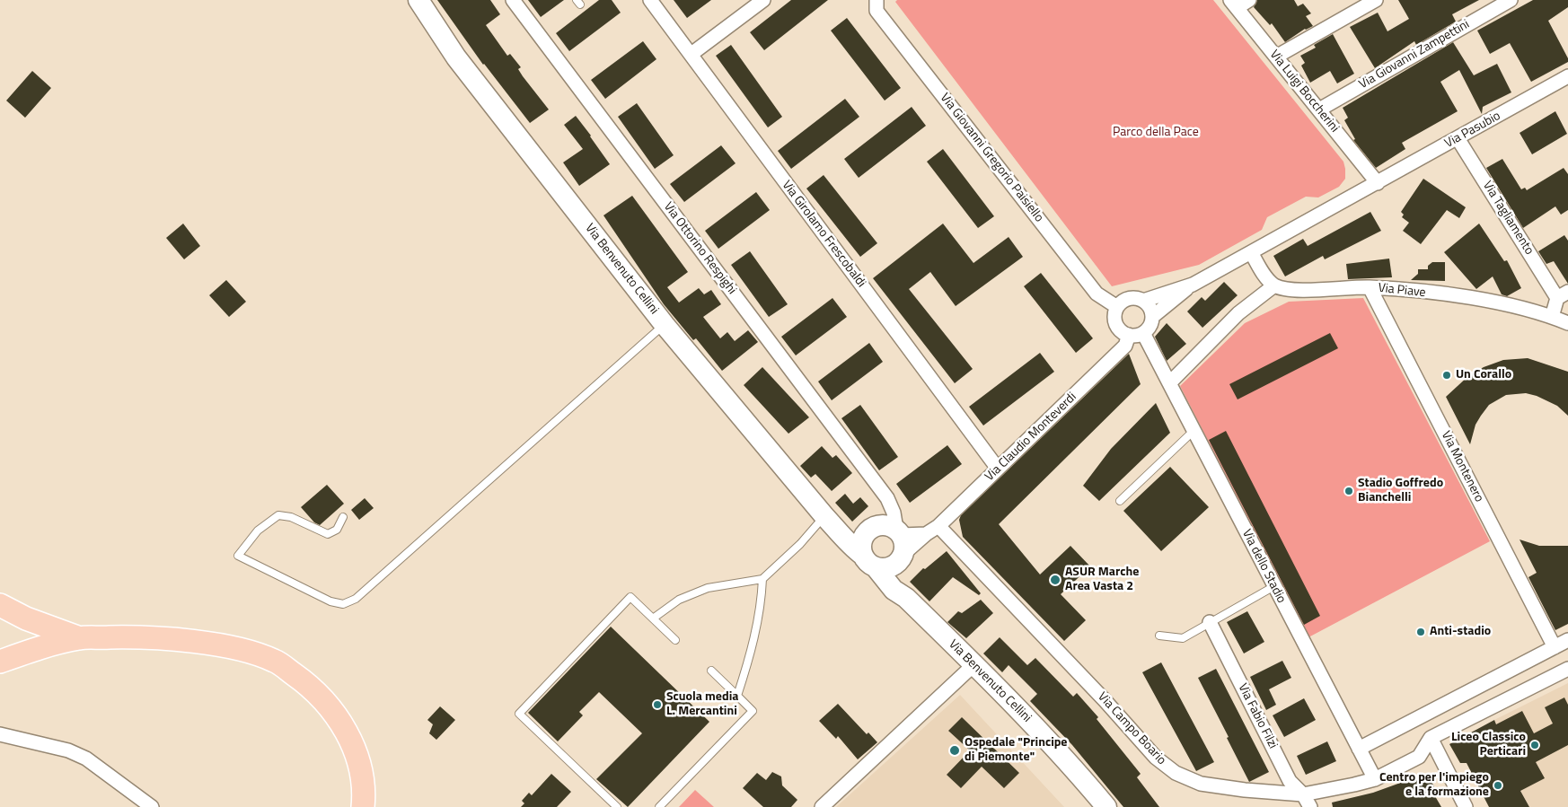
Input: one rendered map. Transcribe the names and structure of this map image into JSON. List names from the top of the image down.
{
  "streets": {
    "street": [
      "Via Giovanni Zampettini",
      "Via Luigi Boccherini",
      "Via Pasubio",
      "Via Giovanni Gregorio Paisiello",
      "Via Tagliamento",
      "Via Girolamo Frescobaldi",
      "Via Ottorino Respighi",
      "Via Benvenuto Cellini",
      "Via Piave",
      "Via Claudio Monteverdi",
      "Via Montenero",
      "Via dello Stadio",
      "Via Fabio Filzi",
      "Via Campo Boario"
    ]
  },
  "crossings": [
    ["Via Giovanni Zampettini", "Via Luigi Boccherini"],
    ["Via Luigi Boccherini", "Via Pasubio"],
    ["Via Pasubio", "Via Tagliamento"],
    ["Via Giovanni Gregorio Paisiello", "Via Claudio Monteverdi"],
    ["Via Giovanni Gregorio Paisiello", "Via dello Stadio"],
    ["Via Girolamo Frescobaldi", "Via Claudio Monteverdi"],
    ["Via Ottorino Respighi", "Via Benvenuto Cellini"],
    ["Via Ottorino Respighi", "Via Claudio Monteverdi"],
    ["Via Benvenuto Cellini", "Via Claudio Monteverdi"],
    ["Via Piave", "Via Montenero"],
    ["Via Claudio Monteverdi", "Via dello Stadio"],
    ["Via Claudio Monteverdi", "Via Campo Boario"],
    ["Via dello Stadio", "Via Campo Boario"],
    ["Via Fabio Filzi", "Via Campo Boario"]
  ],
  "parks": ["Parco della Pace"],
  "places": [
    "Un Corallo",
    "Stadio Goffredo Bianchelli",
    "ASUR Marche Area Vasta 2",
    "Anti-stadio",
    "Scuola media L. Mercantini",
    "Liceo Classico Perticari",
    "Ospedale \"Principe di Piemonte\"",
    "Centro per l'impiego e la formazione"
  ]
}
